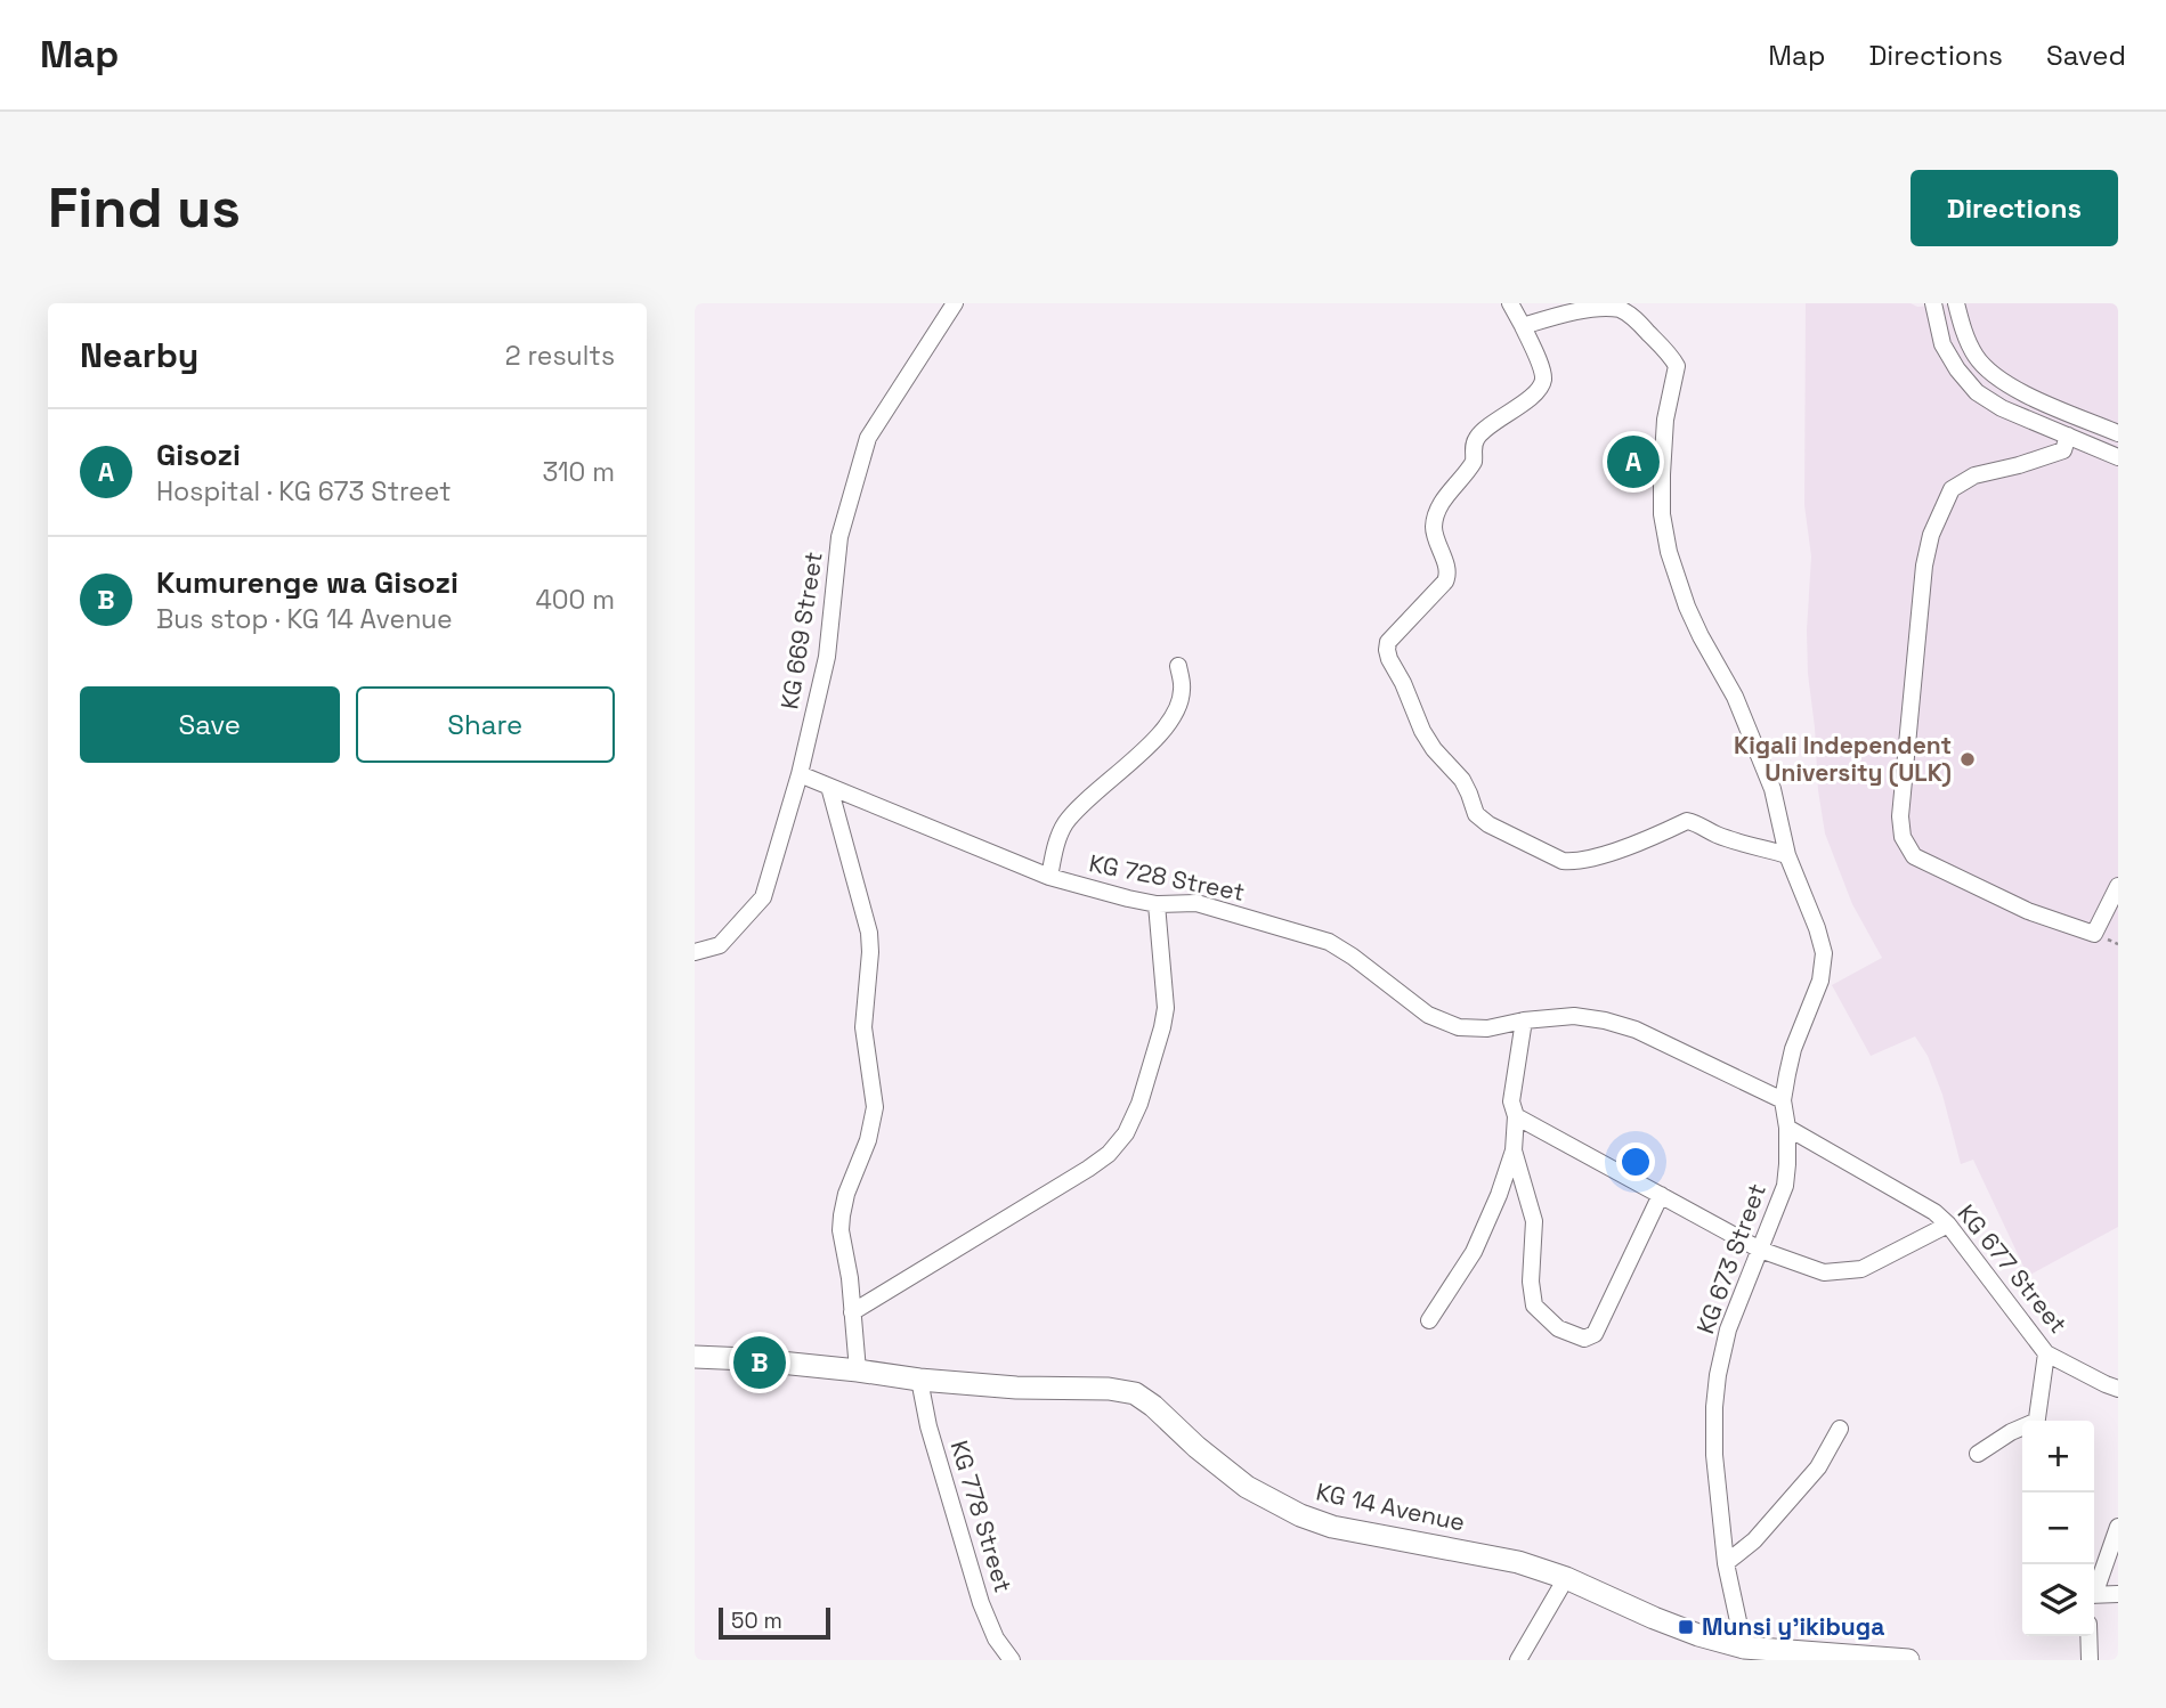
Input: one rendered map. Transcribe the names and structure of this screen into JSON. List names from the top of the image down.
{
  "streets": {
    "main road": ["KG 14 Avenue"],
    "street": [
      "KG 669 Street",
      "KG 728 Street",
      "KG 673 Street",
      "KG 677 Street",
      "KG 778 Street"
    ]
  },
  "crossings": [
    ["KG 669 Street", "KG 728 Street"],
    ["KG 728 Street", "KG 673 Street"],
    ["KG 673 Street", "KG 677 Street"],
    ["KG 673 Street", "KG 14 Avenue"],
    ["KG 14 Avenue", "KG 778 Street"]
  ],
  "places": {
    "other": ["Kigali Independent University (ULK)"],
    "transit": ["Munsi y'ikibuga"]
  },
  "scale_bar": "50 m",
  "page": {
    "header": "Map",
    "nav": ["Map", "Directions", "Saved"],
    "buttons": [
      "Directions",
      ["Save", "Share"]
    ],
    "title": "Find us",
    "heading": ["Nearby", "2 results"],
    "list": [
      {
        "mark": "A",
        "name": "Gisozi",
        "note": "Hospital · KG 673 Street",
        "value": "310 m"
      },
      {
        "mark": "B",
        "name": "Kumurenge wa Gisozi",
        "note": "Bus stop · KG 14 Avenue",
        "value": "400 m"
      }
    ],
    "pins": ["A", "B"],
    "map_buttons": ["+", "−"],
    "scale": "50 m"
  }
}
